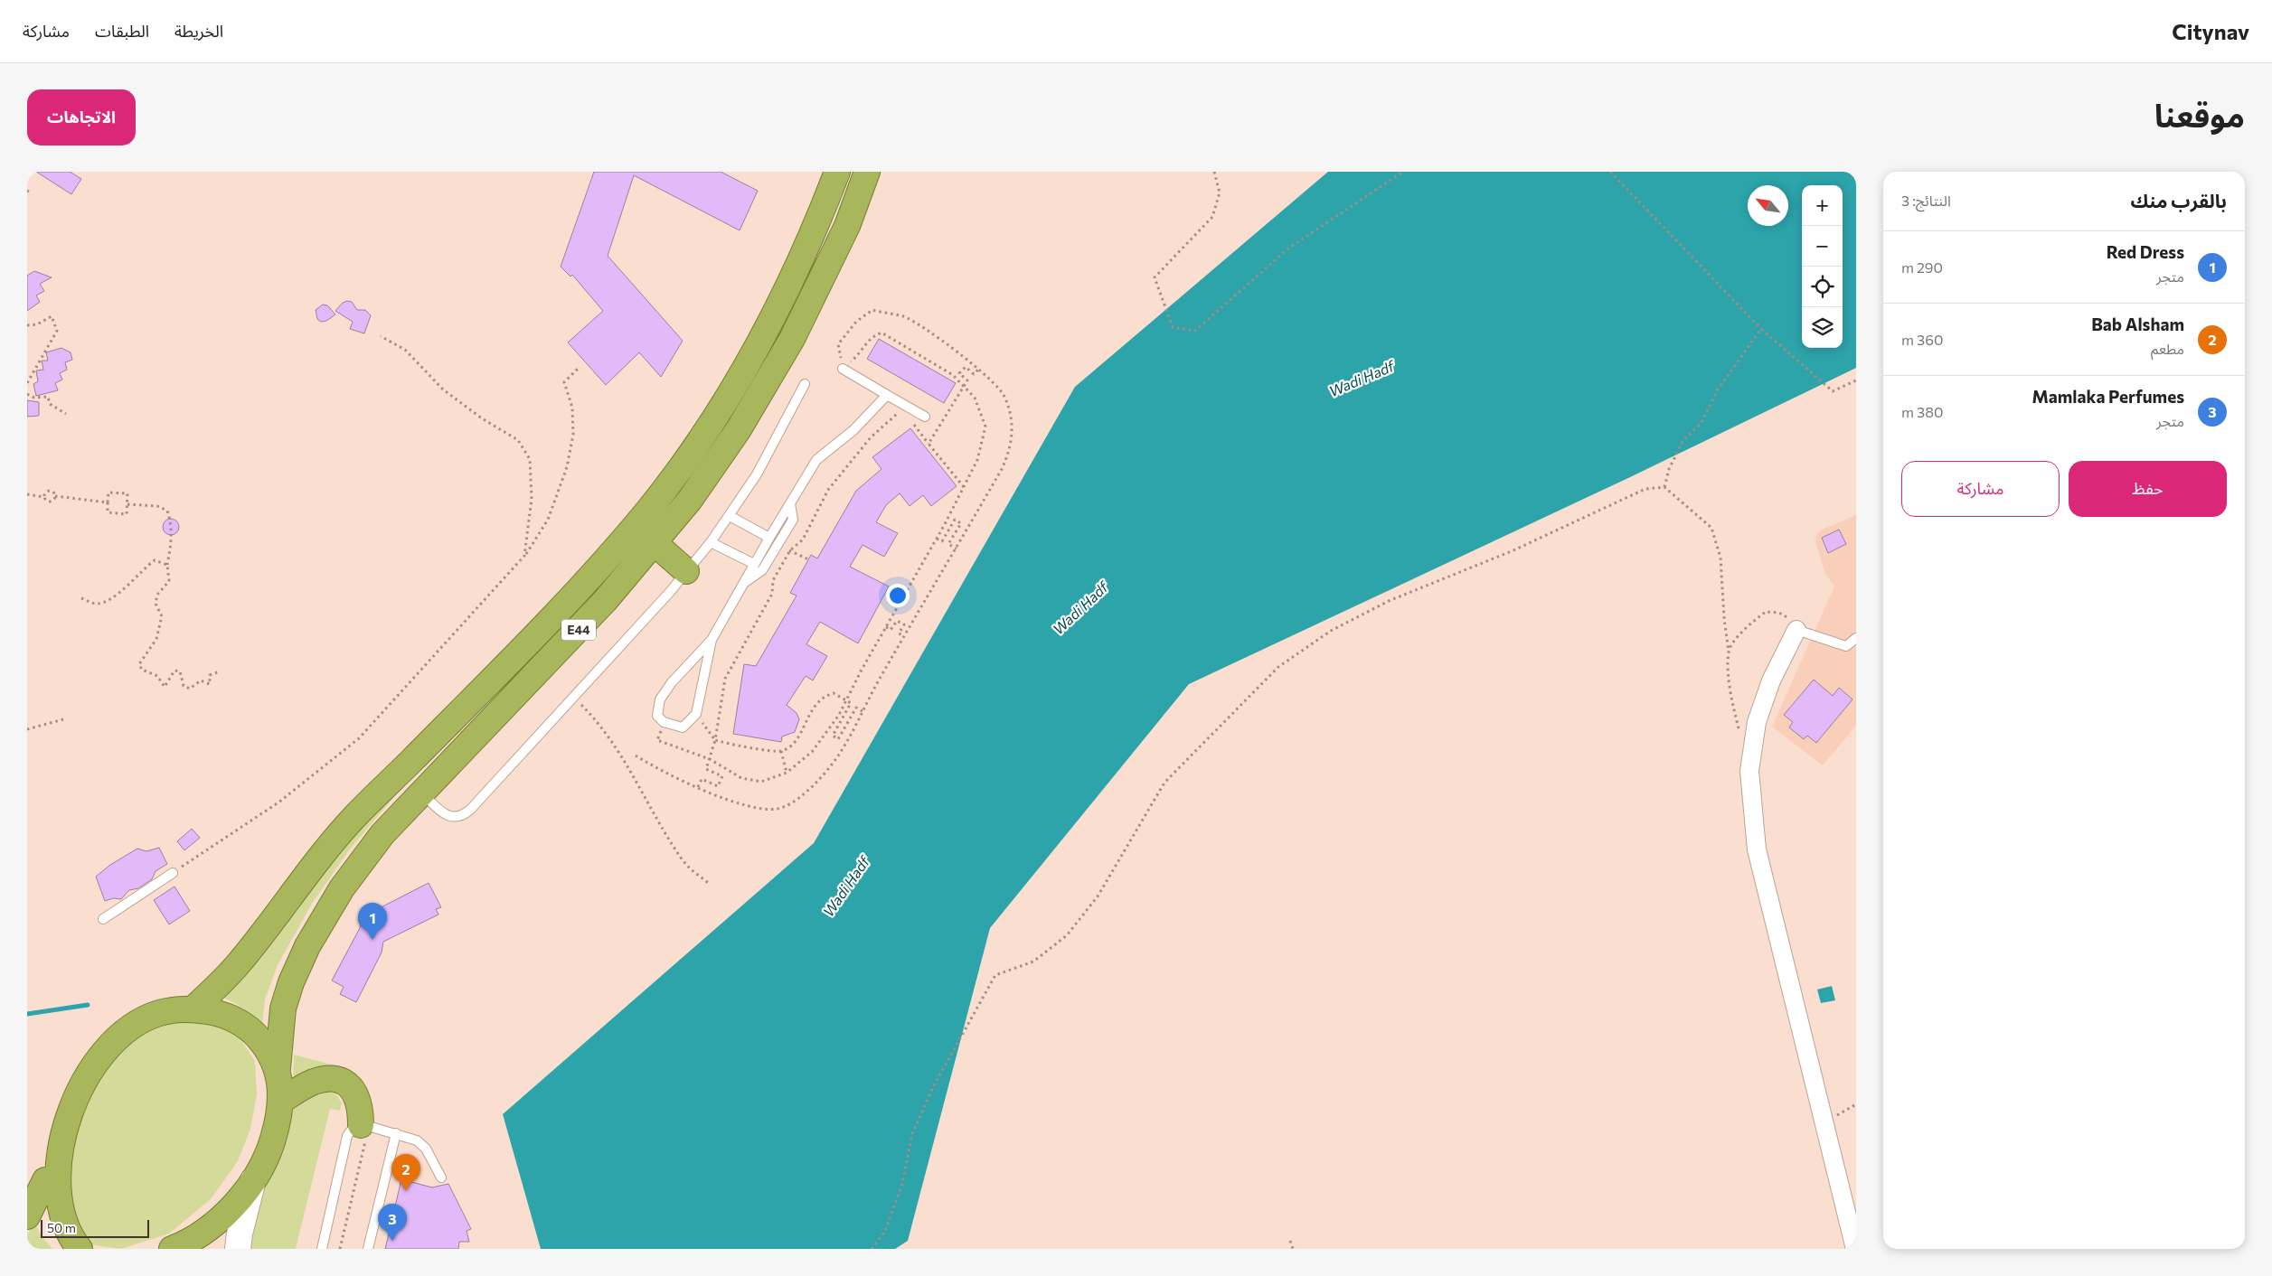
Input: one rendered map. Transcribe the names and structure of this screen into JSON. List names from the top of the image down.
{
  "streets": {
    "highway": ["E44"]
  },
  "water": ["Wadi Hadf"],
  "scale_bar": "50 m",
  "north": "top left",
  "page": {
    "header": "Citynav",
    "nav": ["الخريطة", "الطبقات", "مشاركة"],
    "title": "موقعنا",
    "buttons": [
      "الاتجاهات",
      ["حفظ", "مشاركة"]
    ],
    "heading": ["بالقرب منك", "النتائج: 3"],
    "map_buttons": ["+", "−"],
    "list": [
      {
        "mark": "1",
        "name": "Red Dress",
        "note": "متجر",
        "value": "290 m"
      },
      {
        "mark": "2",
        "name": "Bab Alsham",
        "note": "مطعم",
        "value": "360 m"
      },
      {
        "mark": "3",
        "name": "Mamlaka Perfumes",
        "note": "متجر",
        "value": "380 m"
      }
    ],
    "pins": ["1", "2", "3"],
    "scale": "50 m"
  }
}
